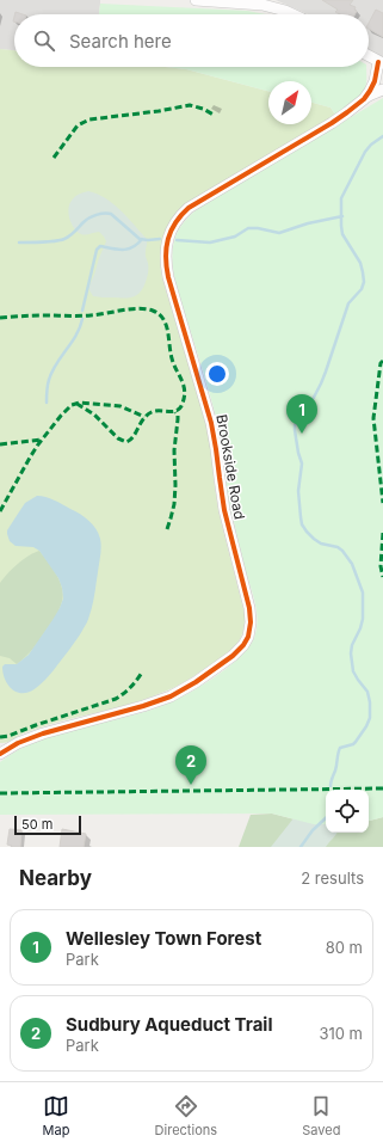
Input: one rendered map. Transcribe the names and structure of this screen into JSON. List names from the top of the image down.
{
  "streets": {
    "street": ["Brookside Road"]
  },
  "scale_bar": "50 m",
  "north": "top right",
  "page": {
    "search": "Search here",
    "pins": ["1", "2"],
    "scale": "50 m",
    "heading": ["Nearby", "2 results"],
    "list": [
      {
        "mark": "1",
        "name": "Wellesley Town Forest",
        "note": "Park",
        "value": "80 m"
      },
      {
        "mark": "2",
        "name": "Sudbury Aqueduct Trail",
        "note": "Park",
        "value": "310 m"
      }
    ],
    "nav": ["Map", "Directions", "Saved"]
  }
}
